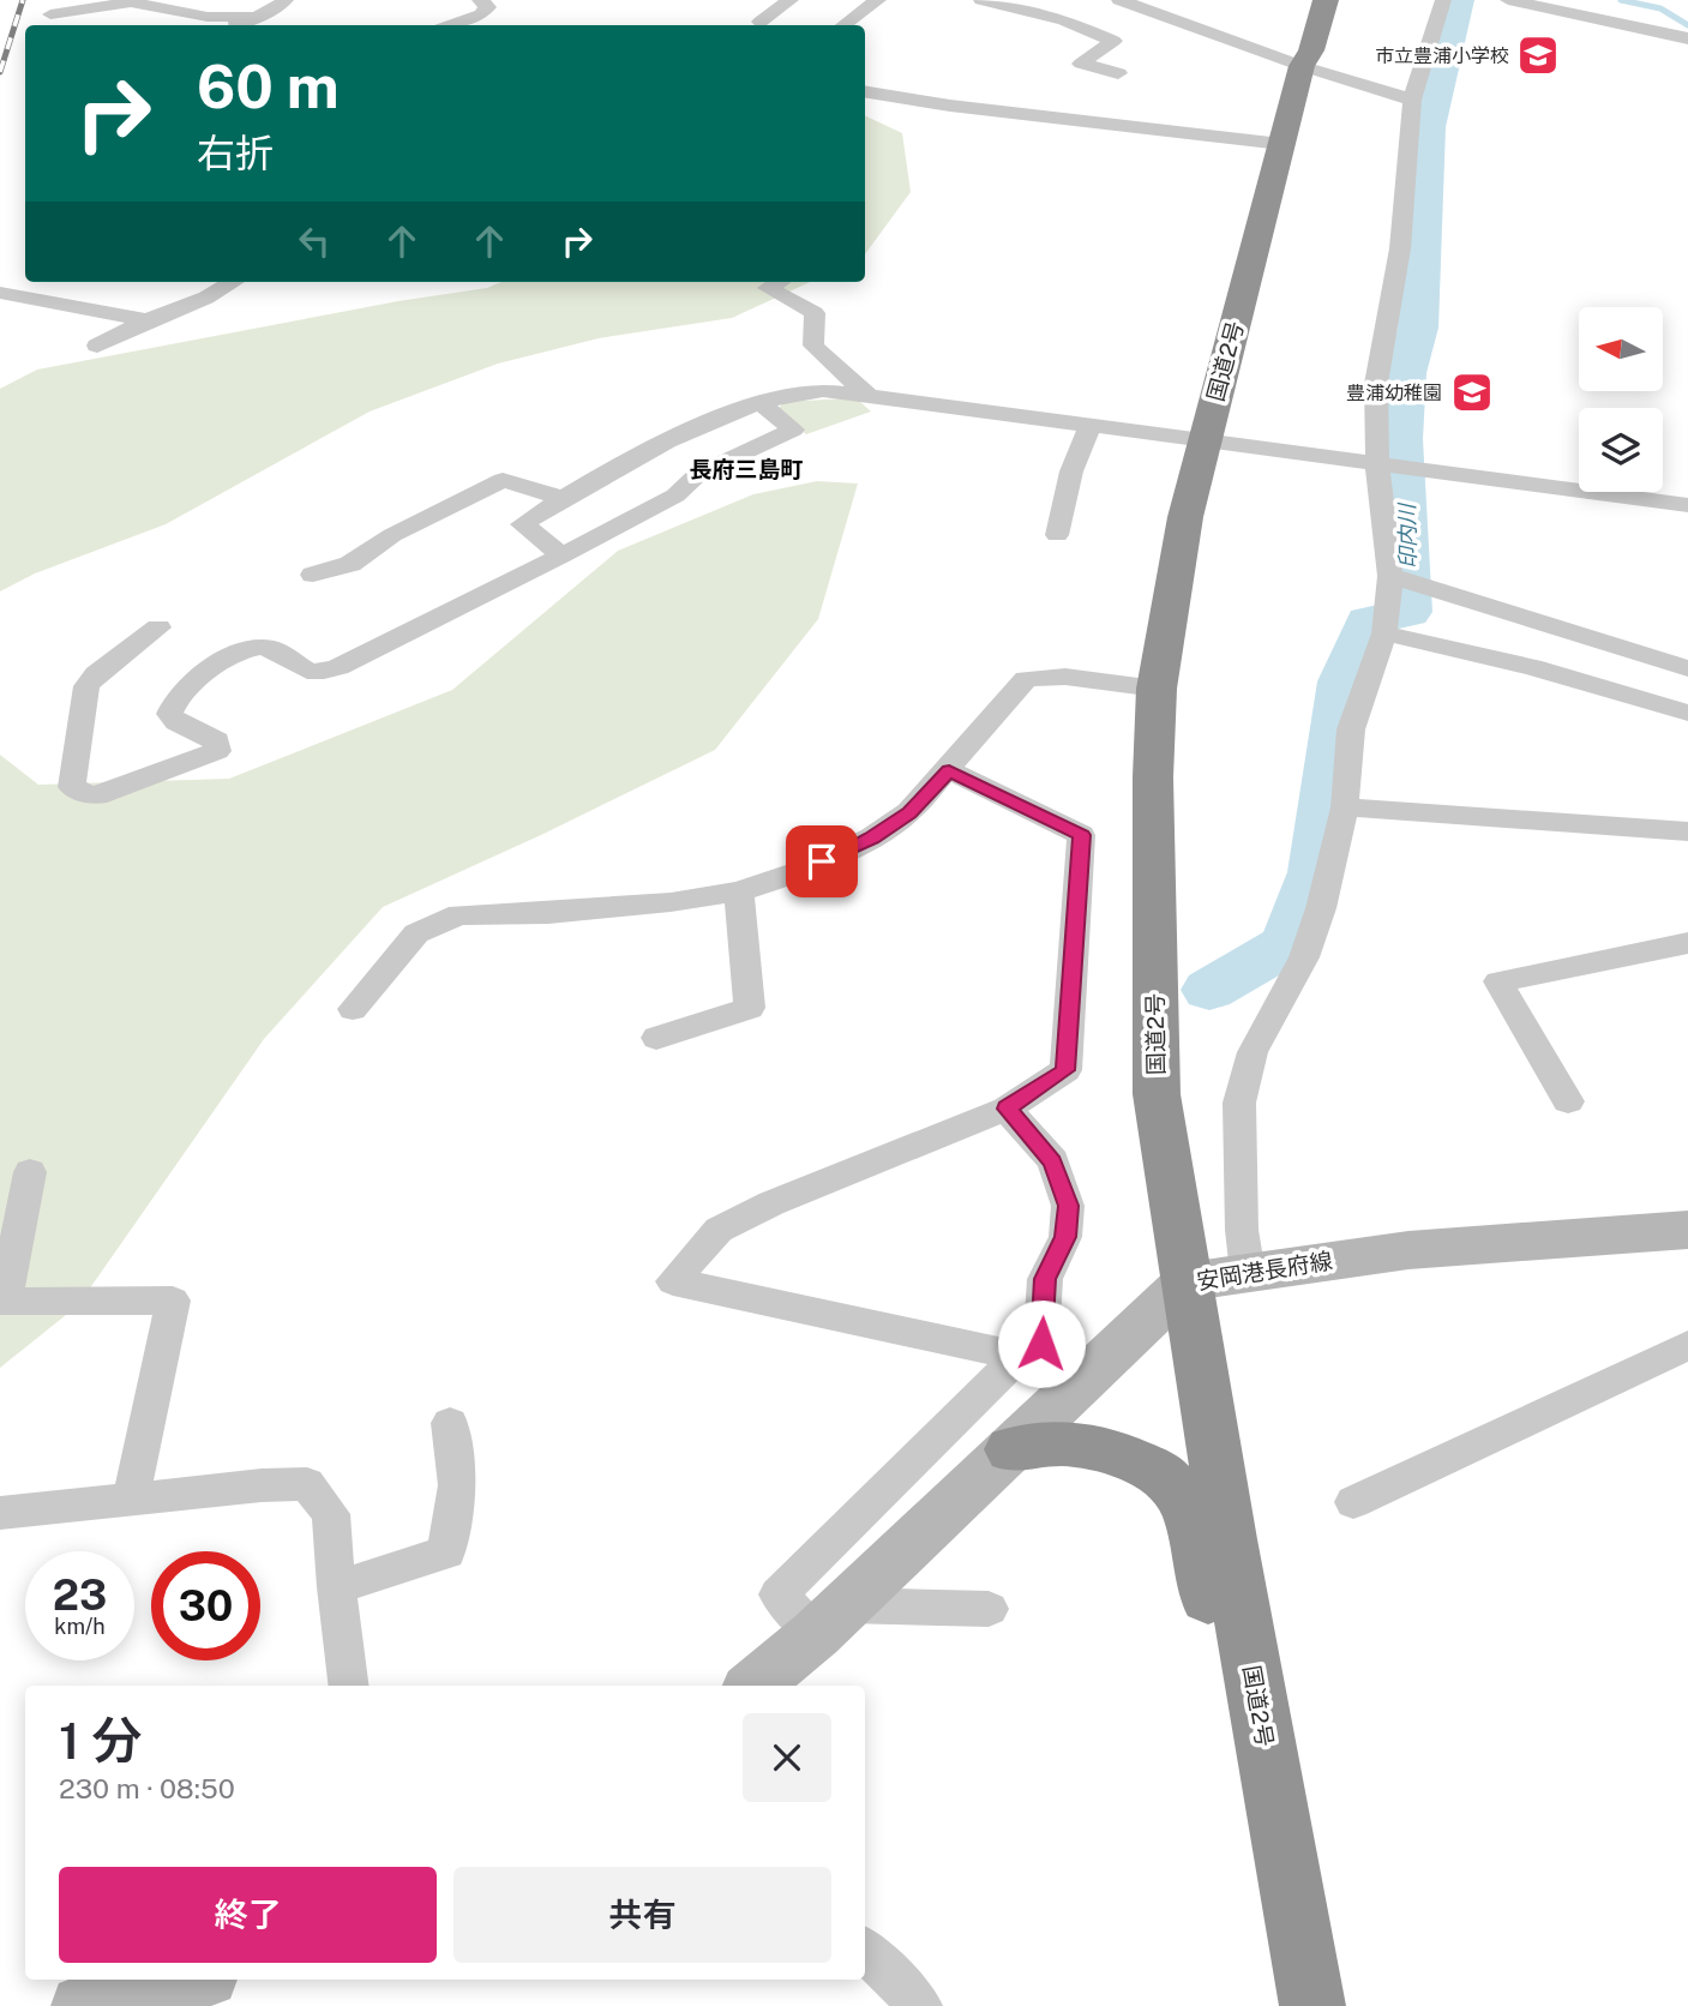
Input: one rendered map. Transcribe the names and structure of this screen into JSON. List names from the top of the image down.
{
  "streets": {
    "highway": ["国道2号"],
    "main road": ["安岡港長府線"]
  },
  "crossings": [
    ["国道2号", "安岡港長府線"]
  ],
  "districts": ["長府三島町"],
  "water": ["印内川"],
  "places": {
    "school or university": ["市立豊浦小学校", "豊浦幼稚園"]
  },
  "north": "left",
  "page": {
    "turn": ["60 m", "右折"],
    "speed": "23 km/h",
    "limit": "30",
    "heading": ["1 分", "230 m · 08:50"],
    "buttons": ["終了", "共有"]
  }
}
